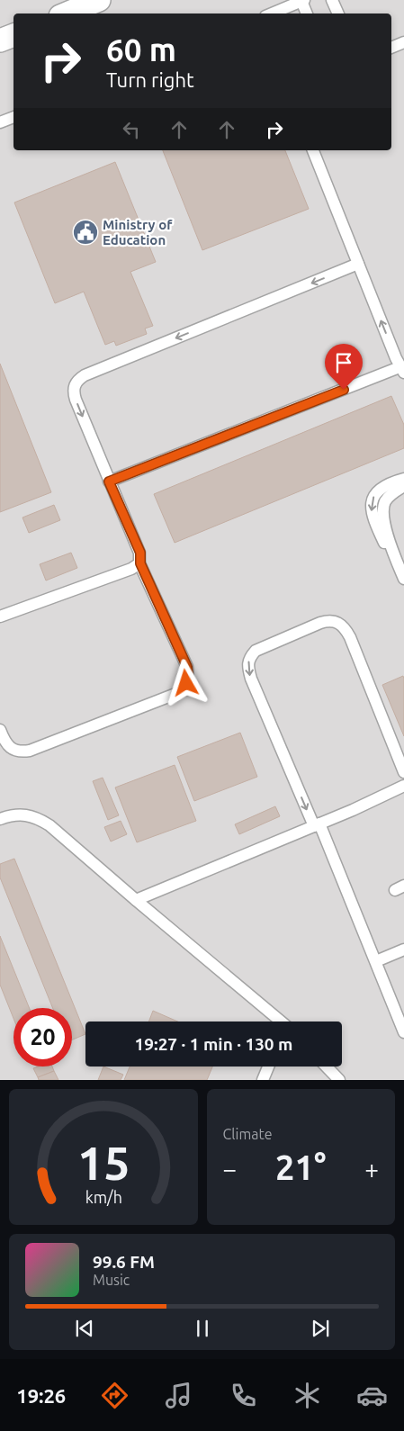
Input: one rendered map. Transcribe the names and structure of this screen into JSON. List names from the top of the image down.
{
  "places": {
    "public building": ["Ministry of Education"]
  },
  "page": {
    "turn": ["60 m", "Turn right"],
    "limit": "20",
    "trip": "19:27 · 1 min · 130 m",
    "tile": "Climate",
    "heat": ["−", "21°", "+"],
    "song": ["99.6 FM", "Music"],
    "tabs": "19:26",
    "gauge": ["15", "km/h"]
  }
}
